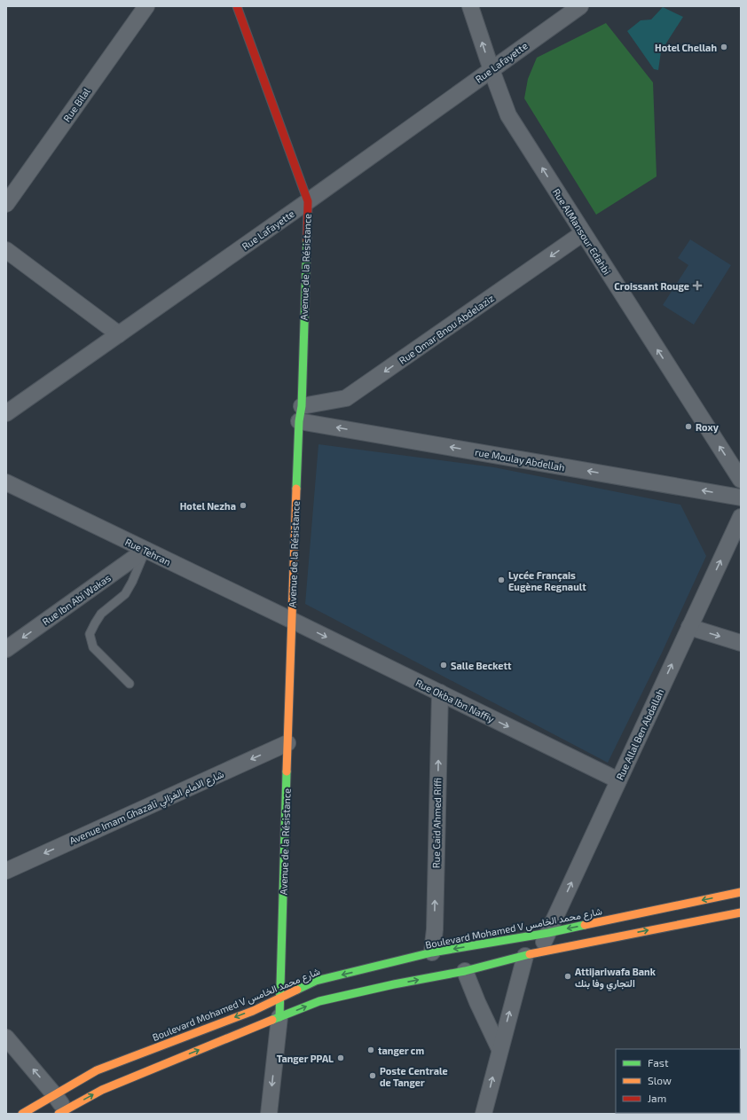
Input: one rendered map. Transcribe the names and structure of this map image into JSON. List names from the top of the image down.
{
  "streets": {
    "main road": ["Avenue de la Résistance", "Boulevard Mohamed V شارع محمد الخامس"],
    "street": [
      "Rue Lafayette",
      "Rue Bilal",
      "Rue AlMansour Edahbi",
      "Rue Omar Bnou Abdelaziz",
      "rue Moulay Abdellah",
      "Rue Tehran",
      "Rue Ibn Abi Wakas",
      "Rue Okba Ibn Naffiy",
      "Rue Allal Ben Abdallah",
      "Avenue Imam Ghazali شارع الامام الغزالي",
      "Rue Caid Ahmed Riffi"
    ]
  },
  "crossings": [
    ["Rue Lafayette", "Rue AlMansour Edahbi"],
    ["Rue Lafayette", "Avenue de la Résistance"],
    ["Rue AlMansour Edahbi", "Rue Omar Bnou Abdelaziz"],
    ["Avenue de la Résistance", "Rue Omar Bnou Abdelaziz"],
    ["Avenue de la Résistance", "rue Moulay Abdellah"],
    ["Avenue de la Résistance", "Rue Tehran"],
    ["Avenue de la Résistance", "Rue Okba Ibn Naffiy"],
    ["Avenue de la Résistance", "Avenue Imam Ghazali شارع الامام الغزالي"],
    ["Avenue de la Résistance", "Boulevard Mohamed V شارع محمد الخامس"],
    ["Rue Omar Bnou Abdelaziz", "rue Moulay Abdellah"],
    ["Rue Tehran", "Rue Ibn Abi Wakas"],
    ["Rue Tehran", "Rue Okba Ibn Naffiy"],
    ["Rue Okba Ibn Naffiy", "Rue Allal Ben Abdallah"],
    ["Rue Okba Ibn Naffiy", "Rue Caid Ahmed Riffi"],
    ["Rue Allal Ben Abdallah", "Boulevard Mohamed V شارع محمد الخامس"],
    ["Rue Caid Ahmed Riffi", "Boulevard Mohamed V شارع محمد الخامس"]
  ],
  "one_way": [
    "Rue AlMansour Edahbi",
    "Rue Omar Bnou Abdelaziz",
    "rue Moulay Abdellah",
    "Rue Ibn Abi Wakas",
    "Rue Okba Ibn Naffiy",
    "Rue Allal Ben Abdallah",
    "Avenue Imam Ghazali شارع الامام الغزالي",
    "Rue Caid Ahmed Riffi"
  ],
  "places": {
    "other": [
      "Hotel Chellah",
      "Roxy",
      "Hotel Nezha",
      "Lycée Français Eugène Regnault",
      "Salle Beckett",
      "Attijariwafa Bank التجاري وفا بنك",
      "tanger cm",
      "Tanger PPAL",
      "Poste Centrale de Tanger"
    ],
    "health": ["Croissant Rouge"]
  },
  "legend": ["Fast", "Slow", "Jam"]
}
